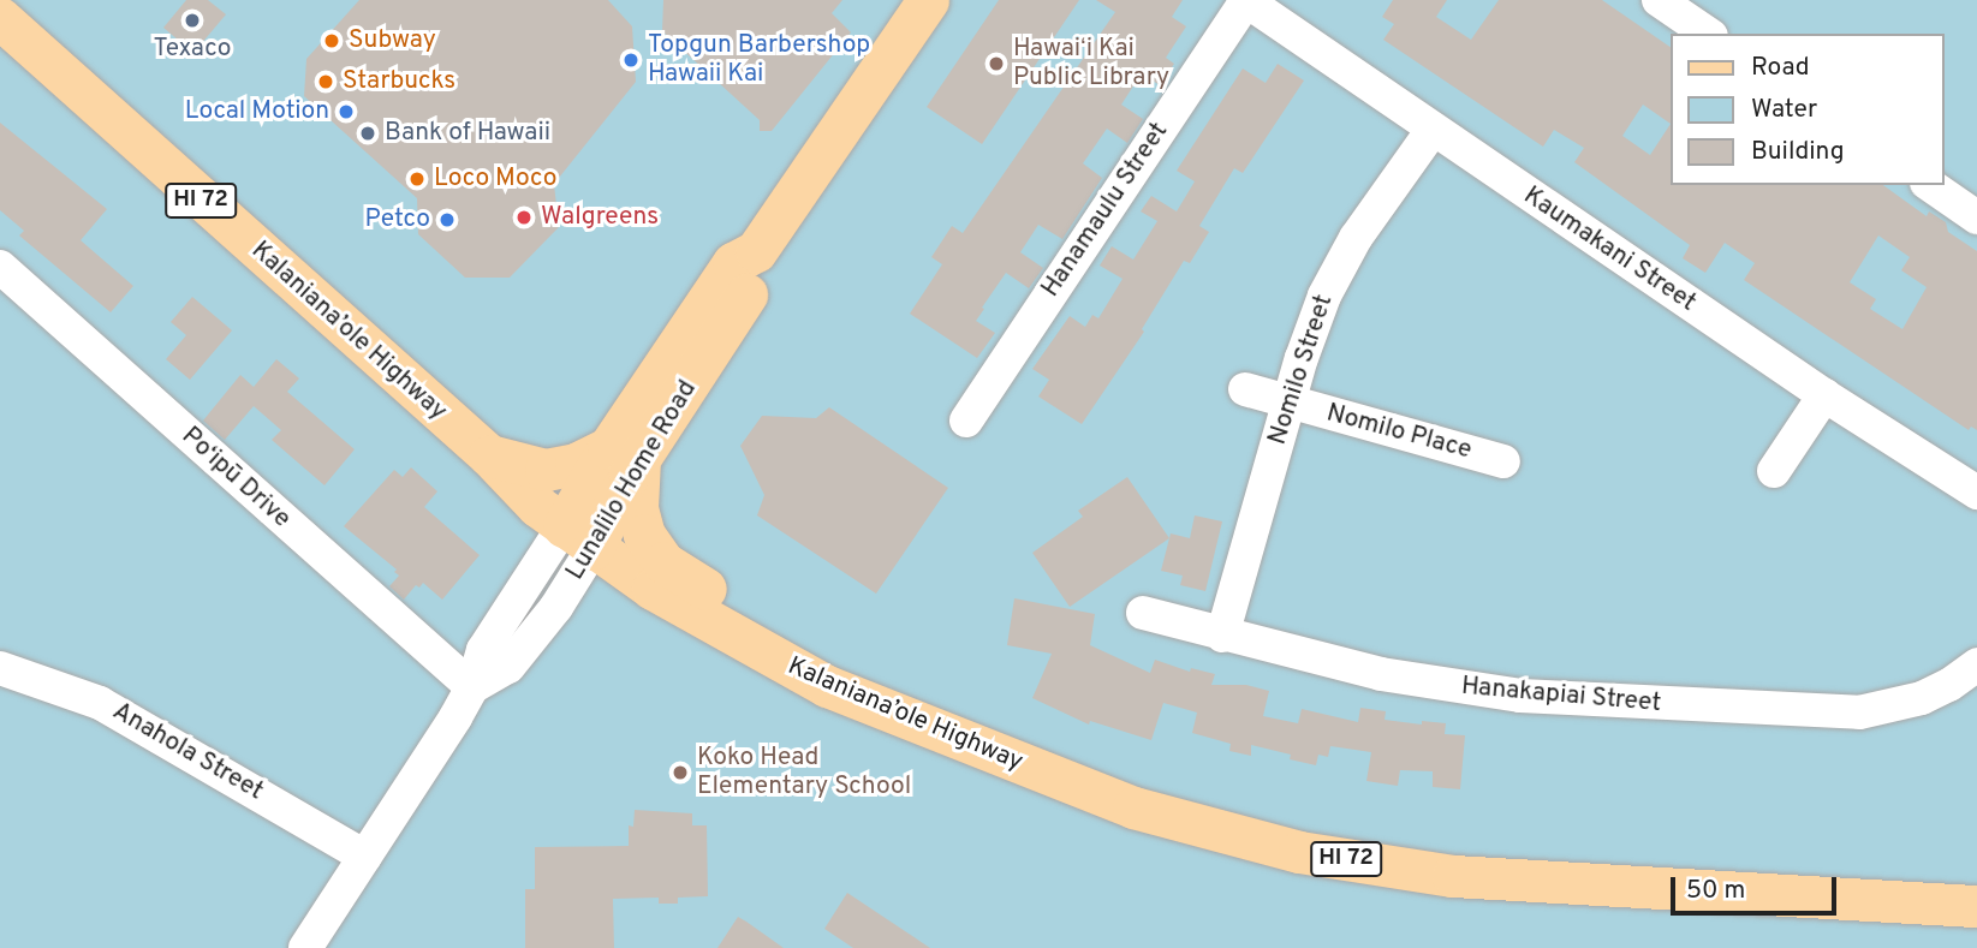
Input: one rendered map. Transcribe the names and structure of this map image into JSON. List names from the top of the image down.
{
  "streets": {
    "main road": ["HI 72", "Kalaniana’ole Highway", "Lunalilo Home Road"],
    "street": [
      "Hanamaulu Street",
      "Kaumakani Street",
      "Nomilo Street",
      "Nomilo Place",
      "Po‘ipū Drive",
      "Hanakapiai Street",
      "Anahola Street"
    ]
  },
  "crossings": [
    ["Hanamaulu Street", "Kaumakani Street"],
    ["Kaumakani Street", "Nomilo Street"],
    ["Kalaniana’ole Highway", "Lunalilo Home Road"],
    ["Nomilo Street", "Nomilo Place"],
    ["Nomilo Street", "Hanakapiai Street"],
    ["Po‘ipū Drive", "Lunalilo Home Road"],
    ["Lunalilo Home Road", "Anahola Street"]
  ],
  "places": [
    "Texaco",
    "Subway",
    "Topgun Barbershop Hawaii Kai",
    "Hawaiʻi Kai Public Library",
    "Starbucks",
    "Local Motion",
    "Bank of Hawaii",
    "Loco Moco",
    "Walgreens",
    "Petco",
    "Koko Head Elementary School"
  ],
  "legend": ["Road", "Water", "Building"],
  "scale_bar": "50 m"
}
